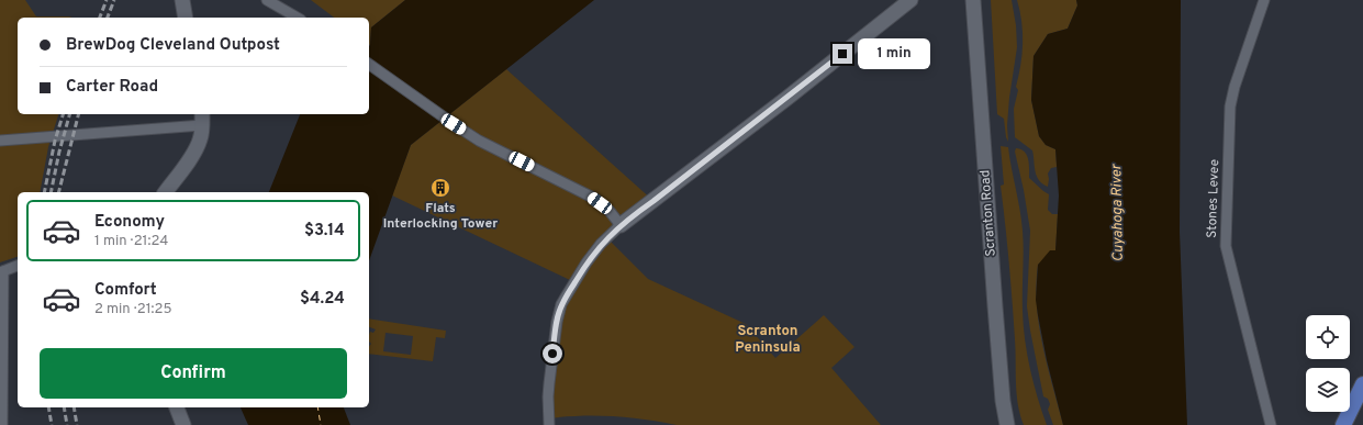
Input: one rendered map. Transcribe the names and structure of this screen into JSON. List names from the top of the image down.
{
  "streets": {
    "street": ["Stones Levee", "Scranton Road"]
  },
  "districts": ["Scranton Peninsula"],
  "water": ["Cuyahoga River"],
  "places": {
    "building": ["Flats Interlocking Tower"]
  },
  "page": {
    "banner": ["BrewDog Cleveland Outpost", "Carter Road"],
    "bubble": "1 min",
    "list": [
      {
        "name": "Economy",
        "note": "1 min · 21:24",
        "value": "$3.14"
      },
      {
        "name": "Comfort",
        "note": "2 min · 21:25",
        "value": "$4.24"
      }
    ],
    "buttons": "Confirm"
  }
}
